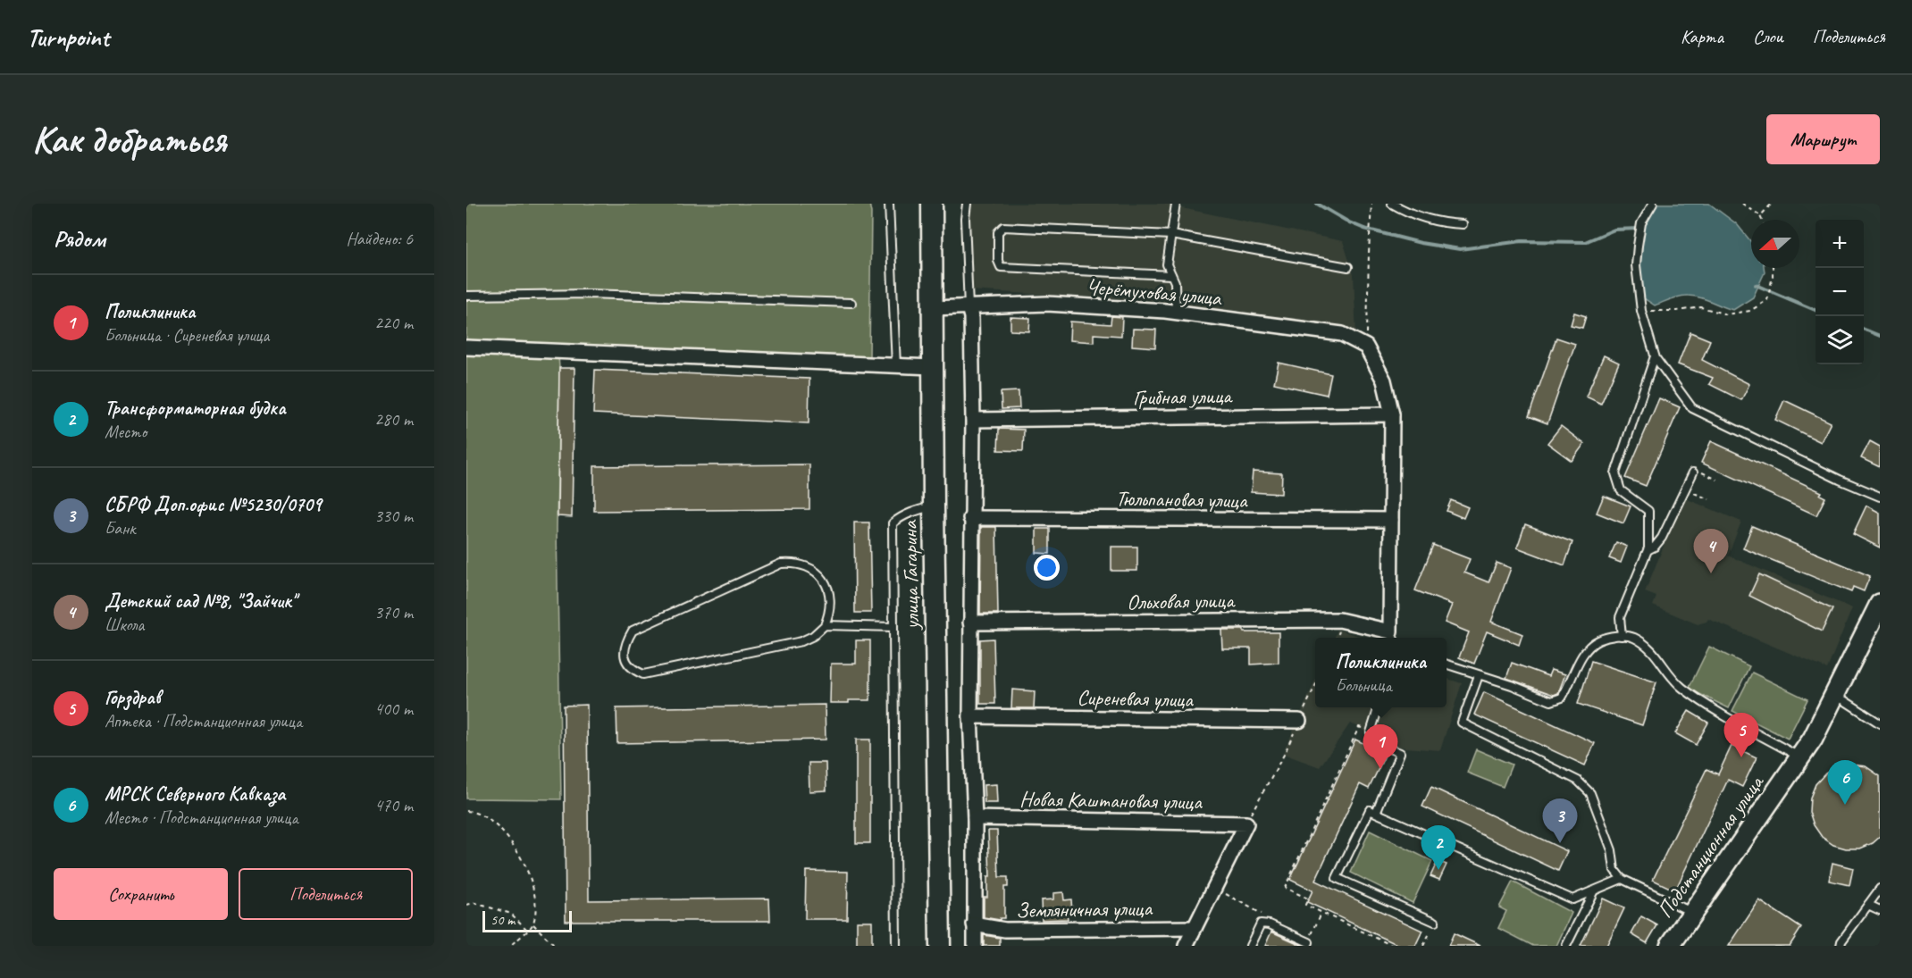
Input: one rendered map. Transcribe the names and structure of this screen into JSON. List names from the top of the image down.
{
  "streets": {
    "main road": ["улица Гагарина"],
    "street": [
      "Черёмуховая улица",
      "Грибная улица",
      "Тюльпановая улица",
      "Ольховая улица",
      "Сиреневая улица",
      "Новая Каштановая улица",
      "Подстанционная улица",
      "Земляничная улица"
    ]
  },
  "crossings": [
    ["Черёмуховая улица", "улица Гагарина"]
  ],
  "scale_bar": "50 m",
  "north": "left",
  "page": {
    "header": "Turnpoint",
    "nav": ["Карта", "Слои", "Поделиться"],
    "buttons": [
      "Маршрут",
      ["Сохранить", "Поделиться"]
    ],
    "title": "Как добраться",
    "heading": ["Рядом", "Найдено: 6"],
    "map_buttons": ["+", "−"],
    "list": [
      {
        "mark": "1",
        "name": "Поликлиника",
        "note": "Больница · Сиреневая улица",
        "value": "220 m"
      },
      {
        "mark": "2",
        "name": "Трансформаторная будка",
        "note": "Место",
        "value": "280 m"
      },
      {
        "mark": "3",
        "name": "СБРФ Доп.офис №5230/0709",
        "note": "Банк",
        "value": "330 m"
      },
      {
        "mark": "4",
        "name": "Детский сад №8, \"Зайчик\"",
        "note": "Школа",
        "value": "370 m"
      },
      {
        "mark": "5",
        "name": "Горздрав",
        "note": "Аптека · Подстанционная улица",
        "value": "400 m"
      },
      {
        "mark": "6",
        "name": "МРСК Северного Кавказа",
        "note": "Место · Подстанционная улица",
        "value": "470 m"
      }
    ],
    "pins": [
      "4",
      "5",
      "1",
      "6",
      "3",
      "2"
    ],
    "popup": ["Поликлиника", "Больница"],
    "scale": "50 m"
  }
}
